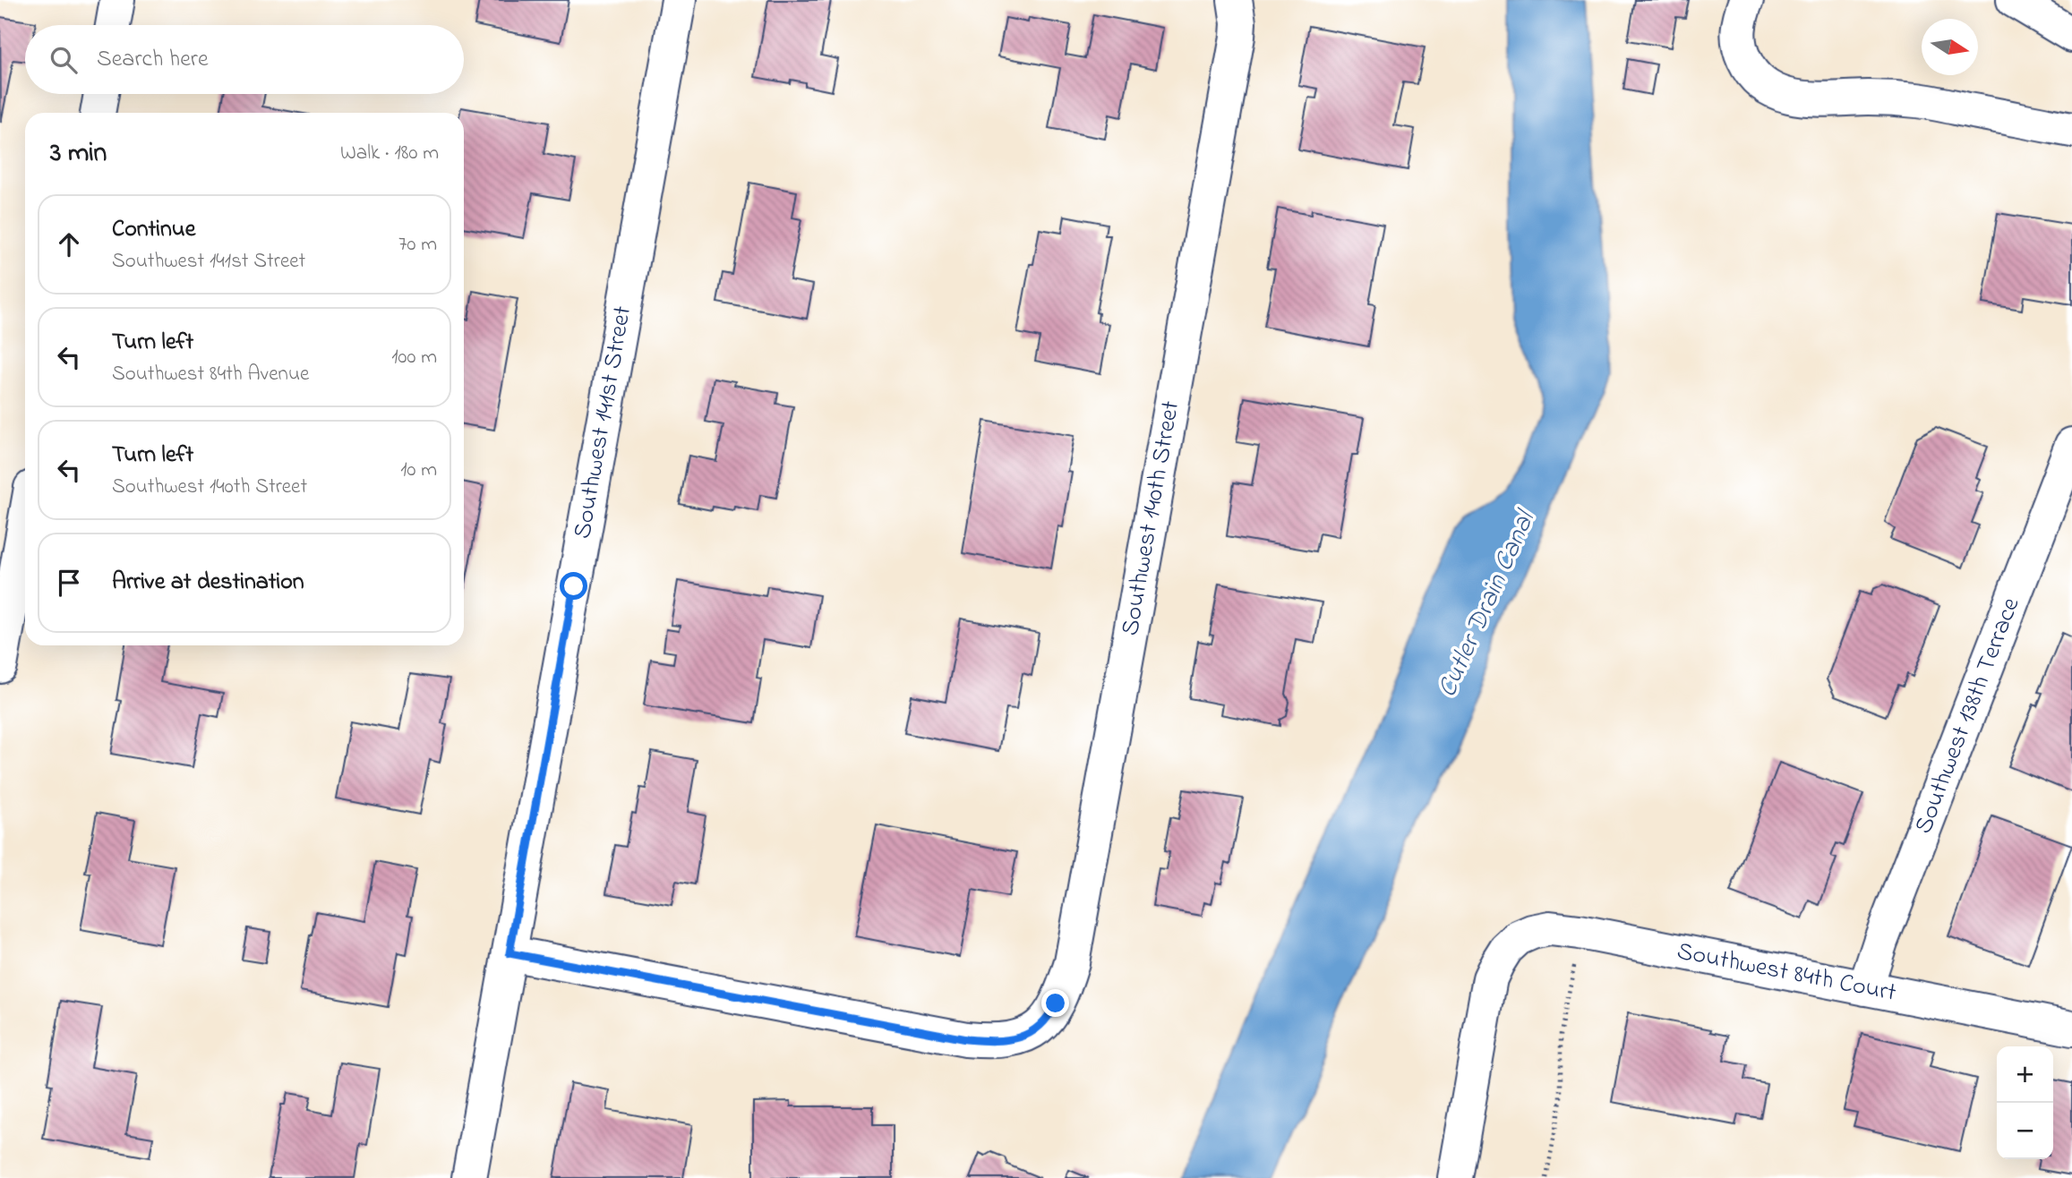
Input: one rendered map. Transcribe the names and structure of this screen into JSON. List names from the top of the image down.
{
  "streets": {
    "street": [
      "Southwest 141st Street",
      "Southwest 140th Street",
      "Southwest 138th Terrace",
      "Southwest 84th Court"
    ]
  },
  "crossings": [
    ["Southwest 141st Street", "Southwest 140th Street"],
    ["Southwest 138th Terrace", "Southwest 84th Court"]
  ],
  "water": ["Cutler Drain Canal"],
  "north": "right",
  "page": {
    "search": "Search here",
    "heading": ["3 min", "Walk · 180 m"],
    "list": [
      ["Continue", "Southwest 141st Street", "70 m"],
      ["Turn left", "Southwest 84th Avenue", "100 m"],
      ["Turn left", "Southwest 140th Street", "10 m"],
      "Arrive at destination"
    ],
    "map_buttons": ["+", "−"]
  }
}
